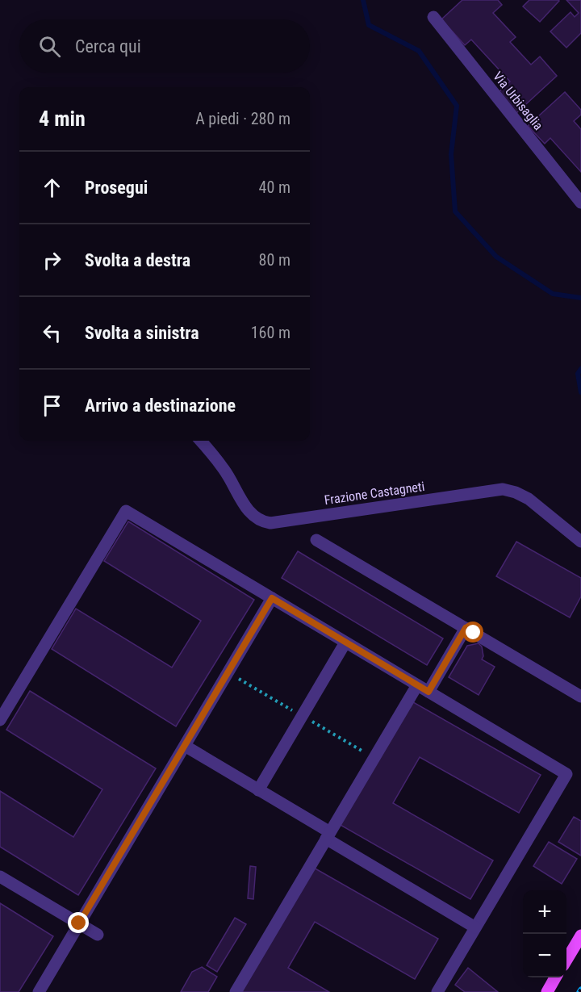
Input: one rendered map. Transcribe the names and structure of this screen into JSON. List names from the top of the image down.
{
  "streets": {
    "street": ["Via Urbisaglia", "Frazione Castagneti"]
  },
  "page": {
    "search": "Cerca qui",
    "heading": ["4 min", "A piedi · 280 m"],
    "list": [
      ["Prosegui", "40 m"],
      ["Svolta a destra", "80 m"],
      ["Svolta a sinistra", "160 m"],
      "Arrivo a destinazione"
    ],
    "map_buttons": ["+", "−"]
  }
}
